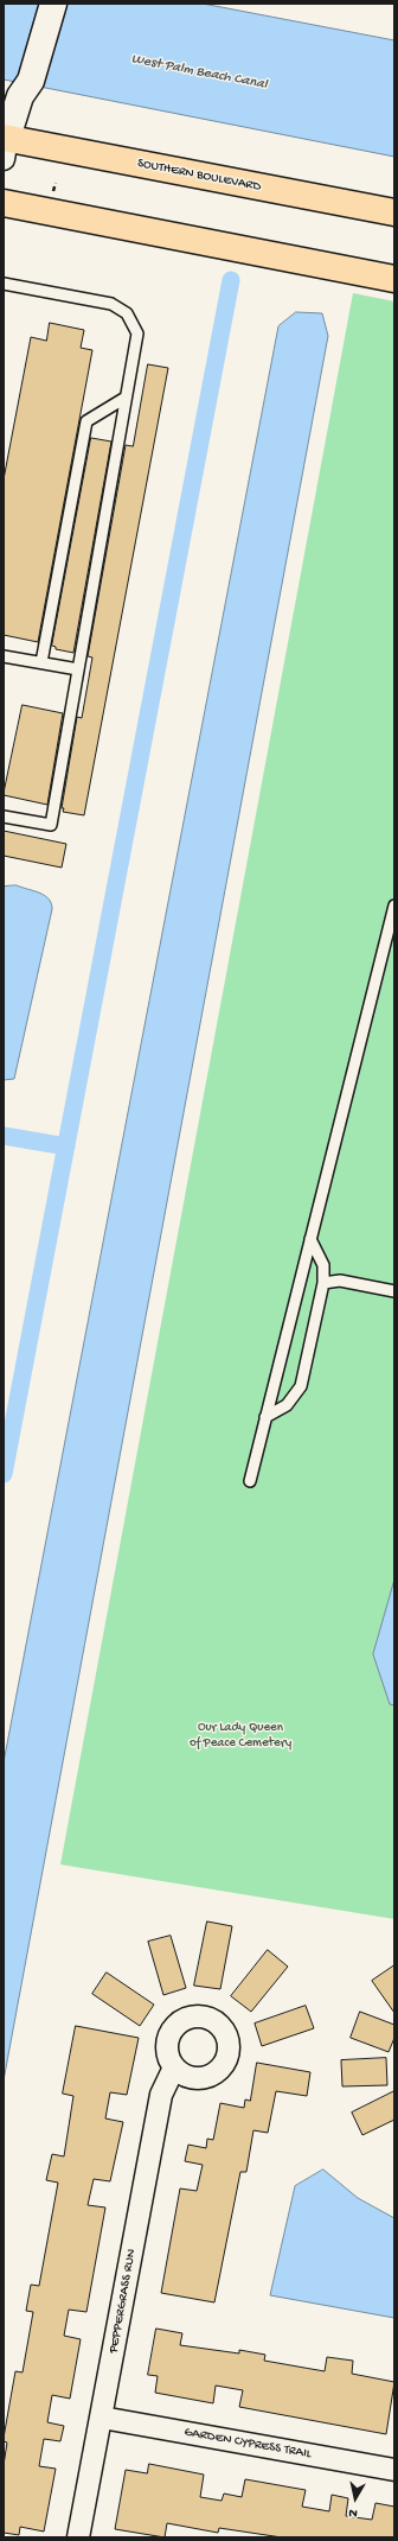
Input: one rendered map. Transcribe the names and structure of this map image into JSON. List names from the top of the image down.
{
  "streets": {
    "highway": ["SOUTHERN BOULEVARD"],
    "street": ["PEPPERGRASS RUN", "GARDEN CYPRESS TRAIL"]
  },
  "crossings": [
    ["PEPPERGRASS RUN", "GARDEN CYPRESS TRAIL"]
  ],
  "water": ["West Palm Beach Canal"],
  "parks": ["Our Lady Queen of Peace Cemetery"],
  "north": "bottom"
}
